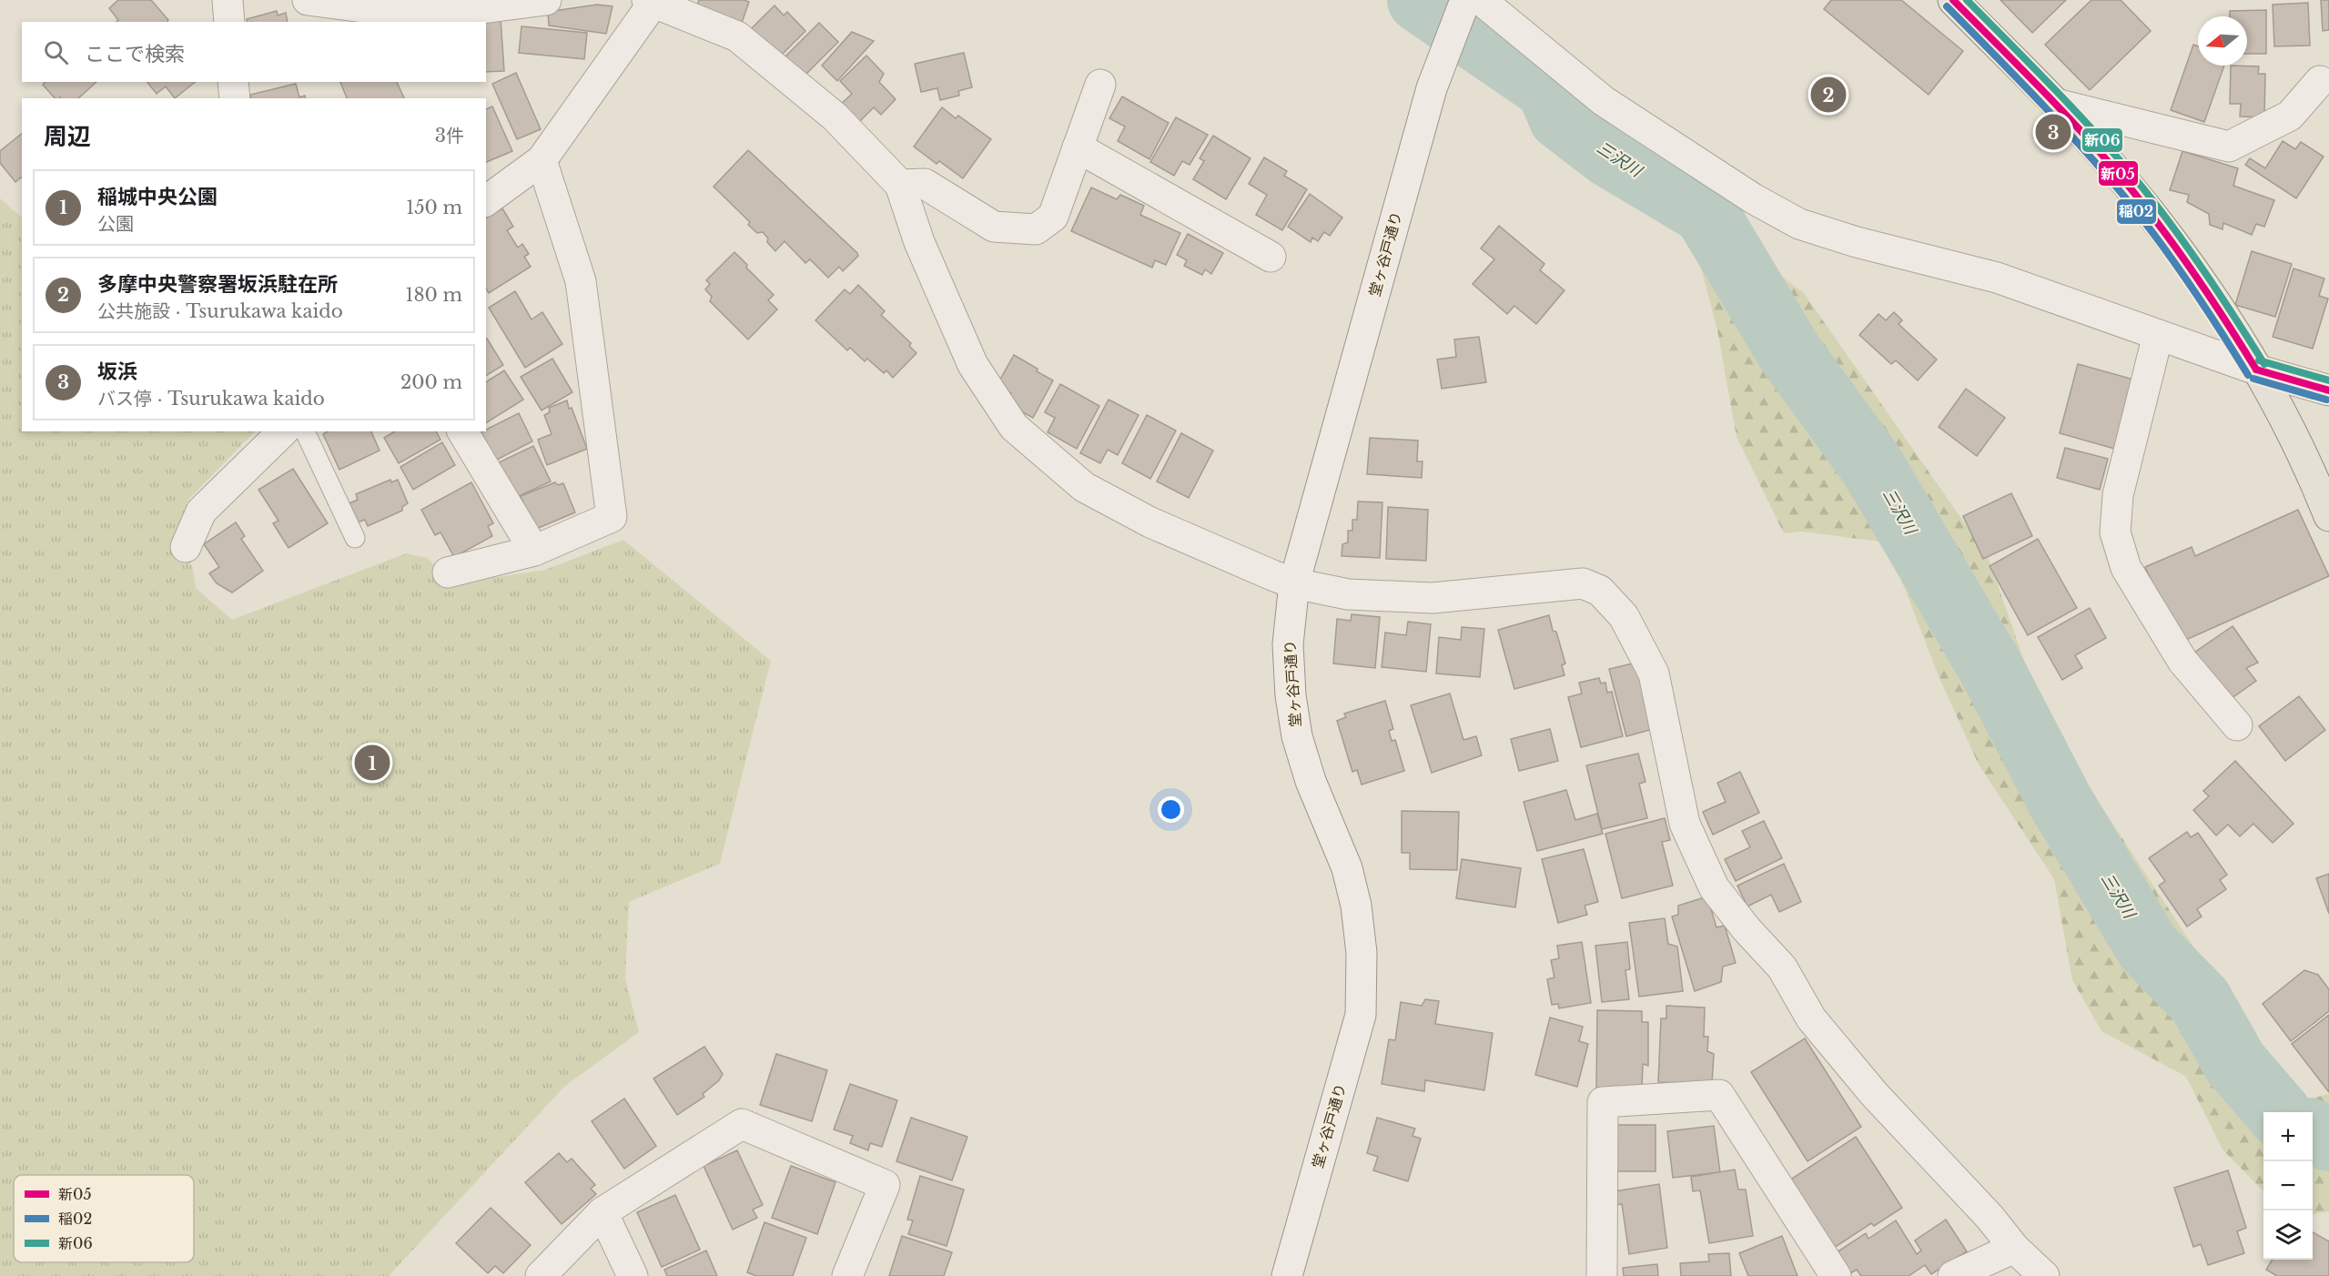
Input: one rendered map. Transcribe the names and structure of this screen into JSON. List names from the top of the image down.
{
  "streets": {
    "street": ["堂ヶ谷戸通り"]
  },
  "water": ["三沢川"],
  "lines": ["transit line 新05", "transit line 新06", "transit line 稲02"],
  "legend": ["新05", "稲02", "新06"],
  "north": "left",
  "page": {
    "search": "ここで検索",
    "pins": ["2", "3", "1"],
    "heading": ["周辺", "3件"],
    "list": [
      {
        "mark": "1",
        "name": "稲城中央公園",
        "note": "公園",
        "value": "150 m"
      },
      {
        "mark": "2",
        "name": "多摩中央警察署坂浜駐在所",
        "note": "公共施設 · Tsurukawa kaido",
        "value": "180 m"
      },
      {
        "mark": "3",
        "name": "坂浜",
        "note": "バス停 · Tsurukawa kaido",
        "value": "200 m"
      }
    ],
    "map_buttons": ["+", "−"]
  }
}
